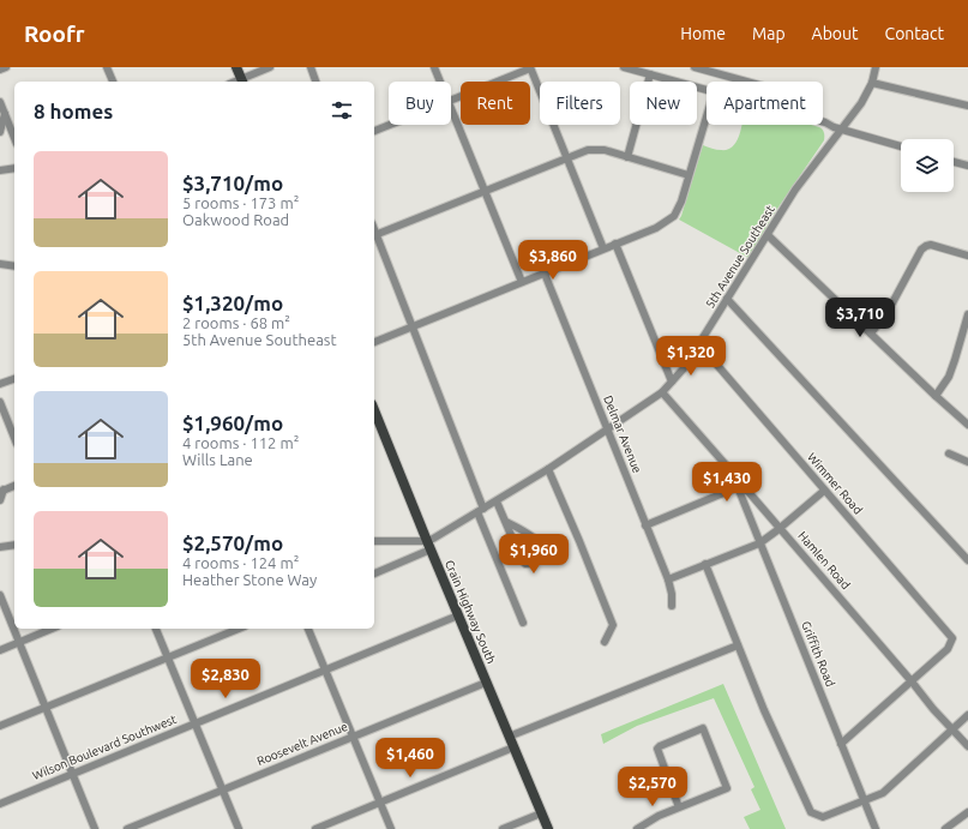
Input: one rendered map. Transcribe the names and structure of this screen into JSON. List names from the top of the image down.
{
  "streets": {
    "main road": ["Crain Highway South"],
    "street": [
      "5th Avenue Southeast",
      "Delmar Avenue",
      "Wimmer Road",
      "Hamlen Road",
      "Griffith Road",
      "Roosevelt Avenue",
      "Wilson Boulevard Southwest"
    ]
  },
  "crossings": [
    ["5th Avenue Southeast", "Delmar Avenue"],
    ["5th Avenue Southeast", "Wimmer Road"],
    ["5th Avenue Southeast", "Hamlen Road"],
    ["5th Avenue Southeast", "Crain Highway South"],
    ["Wimmer Road", "Hamlen Road"],
    ["Hamlen Road", "Griffith Road"],
    ["Crain Highway South", "Roosevelt Avenue"],
    ["Crain Highway South", "Wilson Boulevard Southwest"]
  ],
  "page": {
    "header": "Roofr",
    "nav": [
      "Home",
      "Map",
      "About",
      "Contact"
    ],
    "chip": [
      "Buy",
      "Rent",
      "Filters",
      "New",
      "Apartment"
    ],
    "heading": "8 homes",
    "list": [
      {
        "name": "$3,710/mo",
        "note": "5 rooms · 173 m² · Oakwood Road"
      },
      {
        "name": "$1,320/mo",
        "note": "2 rooms · 68 m² · 5th Avenue Southeast"
      },
      {
        "name": "$1,960/mo",
        "note": "4 rooms · 112 m² · Wills Lane"
      },
      {
        "name": "$2,570/mo",
        "note": "4 rooms · 124 m² · Heather Stone Way"
      }
    ],
    "price": [
      "$3,860",
      "$3,710",
      "$1,320",
      "$1,430",
      "$1,960",
      "$2,830",
      "$1,460",
      "$2,570"
    ]
  }
}
